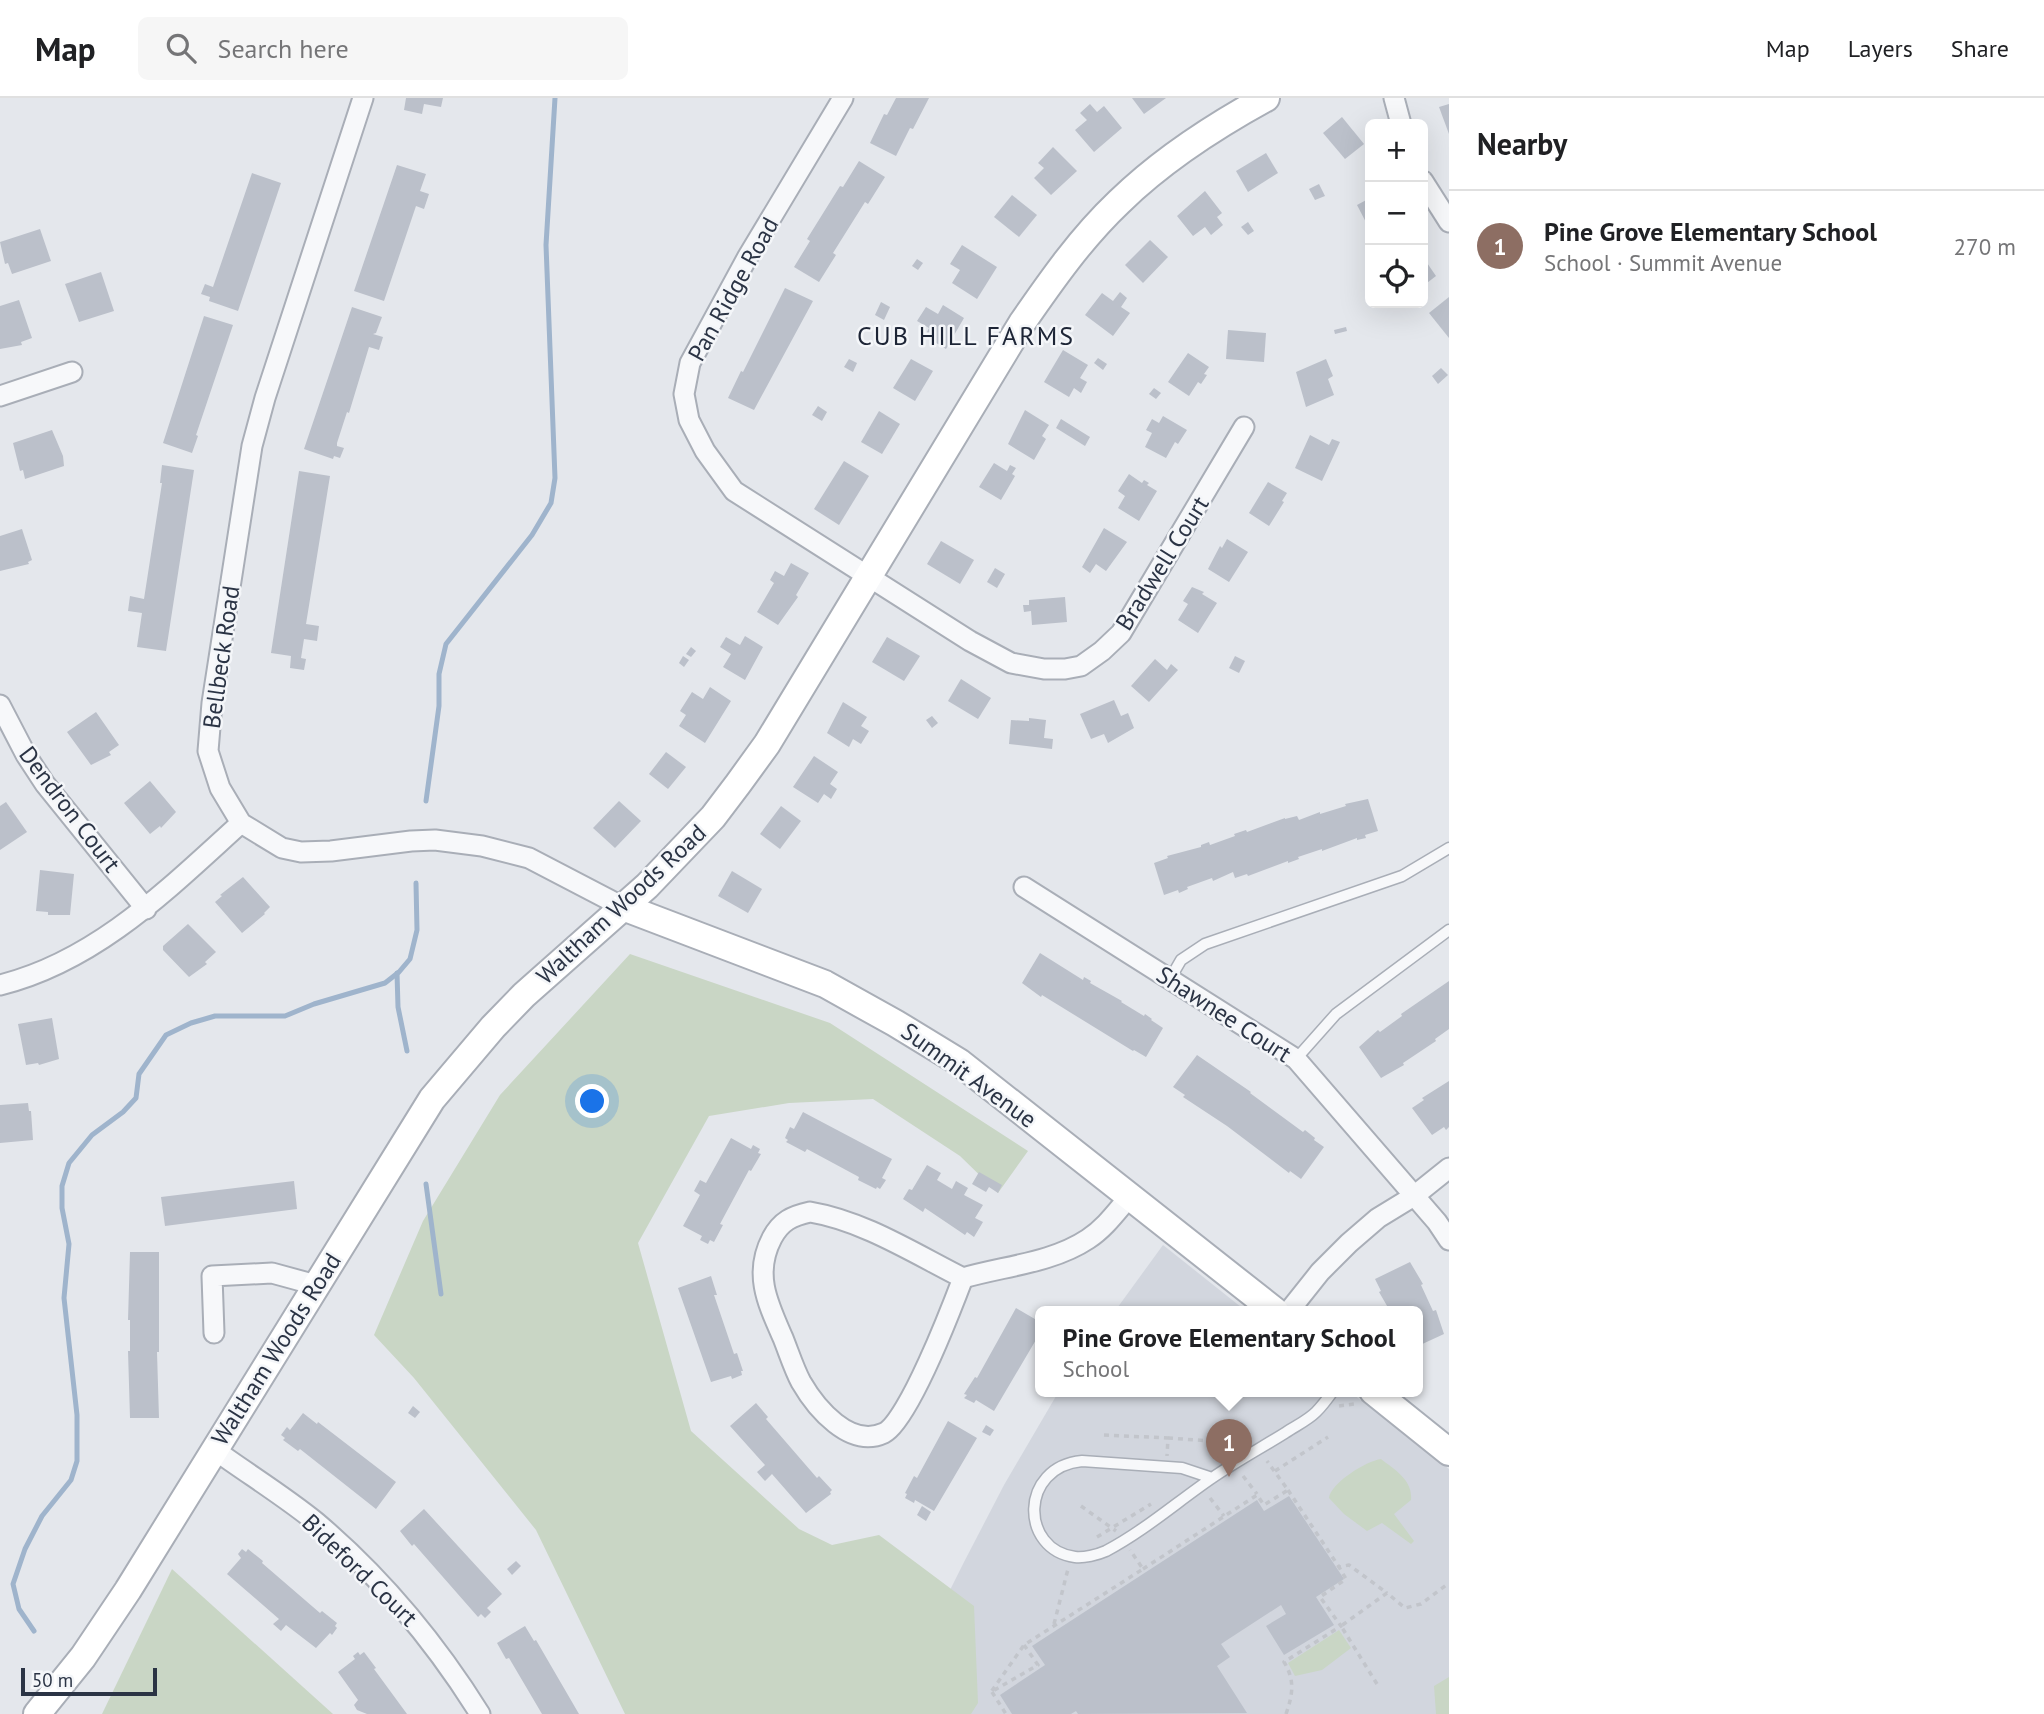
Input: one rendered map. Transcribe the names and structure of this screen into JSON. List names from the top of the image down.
{
  "streets": {
    "street": [
      "Pan Ridge Road",
      "Bradwell Court",
      "Bellbeck Road",
      "Dendron Court",
      "Waltham Woods Road",
      "Shawnee Court",
      "Summit Avenue",
      "Bideford Court"
    ]
  },
  "crossings": [
    ["Pan Ridge Road", "Bradwell Court"],
    ["Pan Ridge Road", "Waltham Woods Road"],
    ["Bradwell Court", "Waltham Woods Road"],
    ["Bellbeck Road", "Waltham Woods Road"],
    ["Bellbeck Road", "Summit Avenue"],
    ["Waltham Woods Road", "Summit Avenue"],
    ["Waltham Woods Road", "Bideford Court"]
  ],
  "districts": ["CUB HILL FARMS"],
  "scale_bar": "50 m",
  "page": {
    "header": "Map",
    "search": "Search here",
    "nav": ["Map", "Layers", "Share"],
    "heading": "Nearby",
    "map_buttons": ["+", "−"],
    "list": [
      {
        "mark": "1",
        "name": "Pine Grove Elementary School",
        "note": "School · Summit Avenue",
        "value": "270 m"
      }
    ],
    "popup": ["Pine Grove Elementary School", "School"],
    "pins": "1",
    "scale": "50 m"
  }
}
